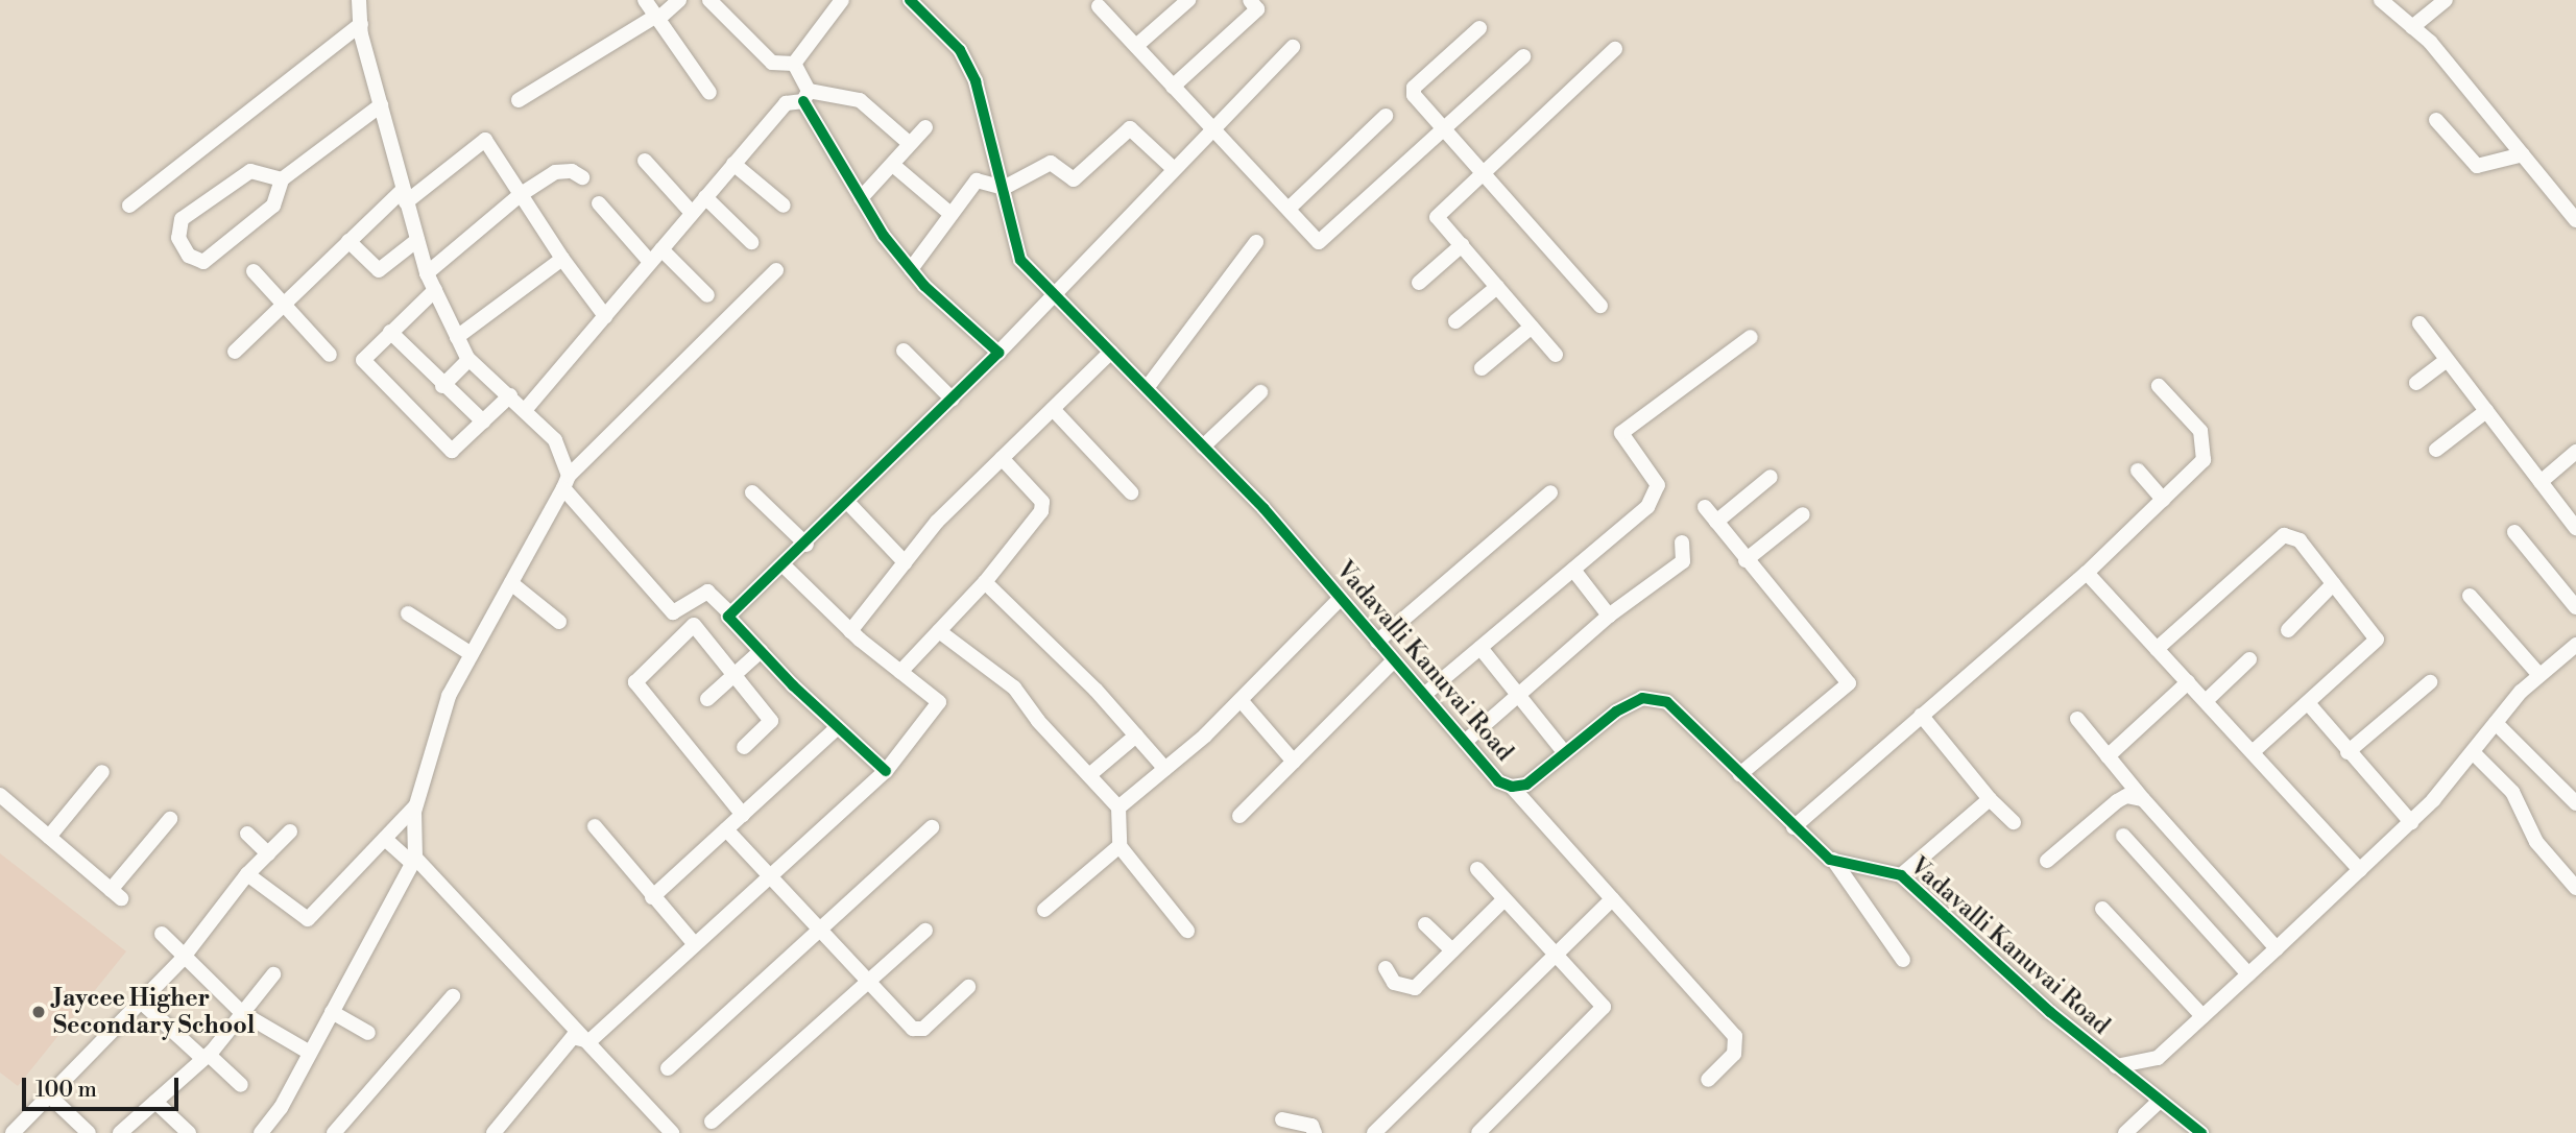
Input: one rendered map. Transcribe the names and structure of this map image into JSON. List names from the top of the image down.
{
  "streets": {
    "street": ["Vadavalli Kanuvai Road"]
  },
  "places": ["Jaycee Higher Secondary School"],
  "scale_bar": "100 m"
}
